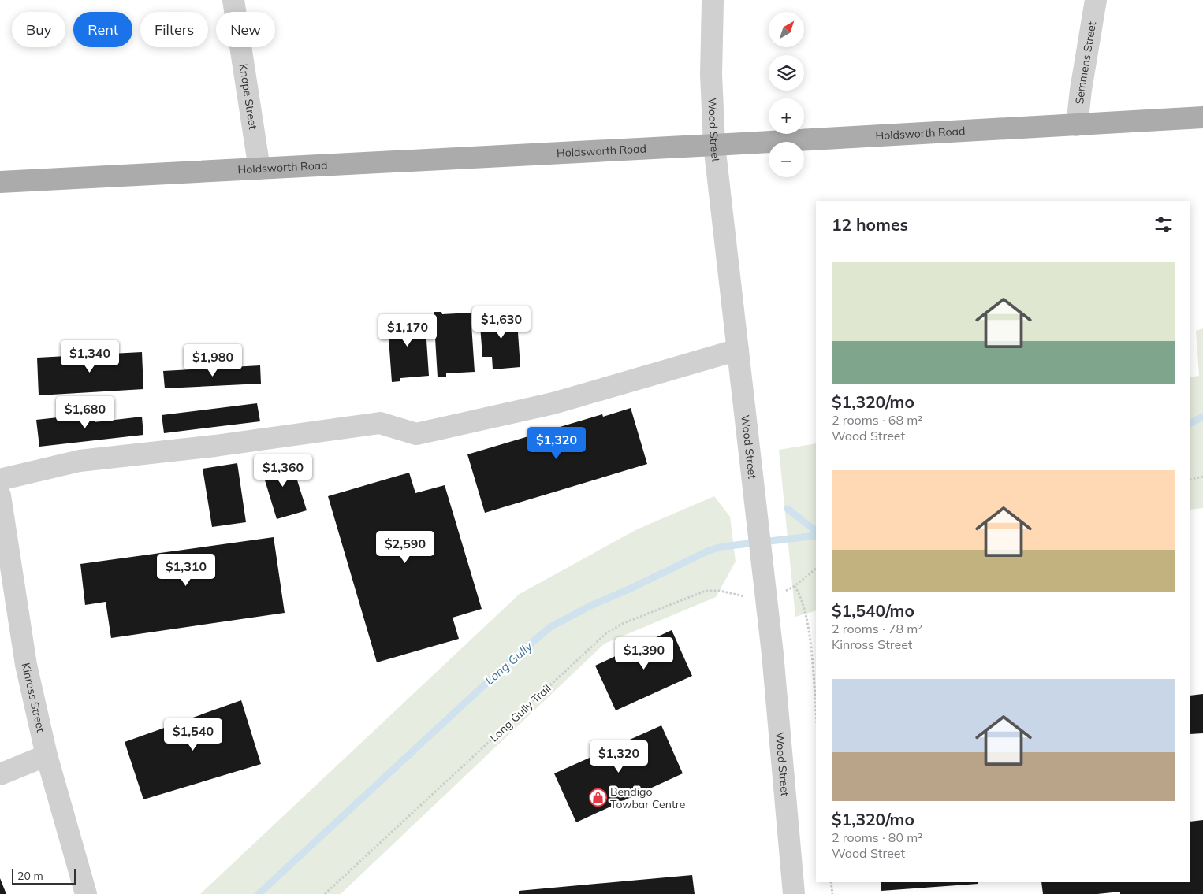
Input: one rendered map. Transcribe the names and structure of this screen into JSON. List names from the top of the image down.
{
  "streets": {
    "main road": ["Holdsworth Road"],
    "street": [
      "Semmens Street",
      "Knape Street",
      "Wood Street",
      "Kinross Street"
    ],
    "path": ["Long Gully Trail"]
  },
  "crossings": [
    ["Semmens Street", "Holdsworth Road"],
    ["Knape Street", "Holdsworth Road"],
    ["Wood Street", "Holdsworth Road"]
  ],
  "water": ["Long Gully"],
  "places": {
    "shop": ["Bendigo Towbar Centre"]
  },
  "scale_bar": "20 m",
  "north": "top right",
  "page": {
    "map_buttons": ["+", "−"],
    "chip": [
      "Buy",
      "Rent",
      "Filters",
      "New"
    ],
    "heading": "12 homes",
    "list": [
      {
        "name": "$1,320/mo",
        "note": "2 rooms · 68 m² · Wood Street"
      },
      {
        "name": "$1,540/mo",
        "note": "2 rooms · 78 m² · Kinross Street"
      },
      {
        "name": "$1,320/mo",
        "note": "2 rooms · 80 m² · Wood Street"
      }
    ],
    "price": [
      "$1,630",
      "$1,170",
      "$1,340",
      "$1,980",
      "$1,680",
      "$1,320",
      "$1,360",
      "$2,590",
      "$1,310",
      "$1,390",
      "$1,540",
      "$1,320"
    ],
    "scale": "20 m"
  }
}
